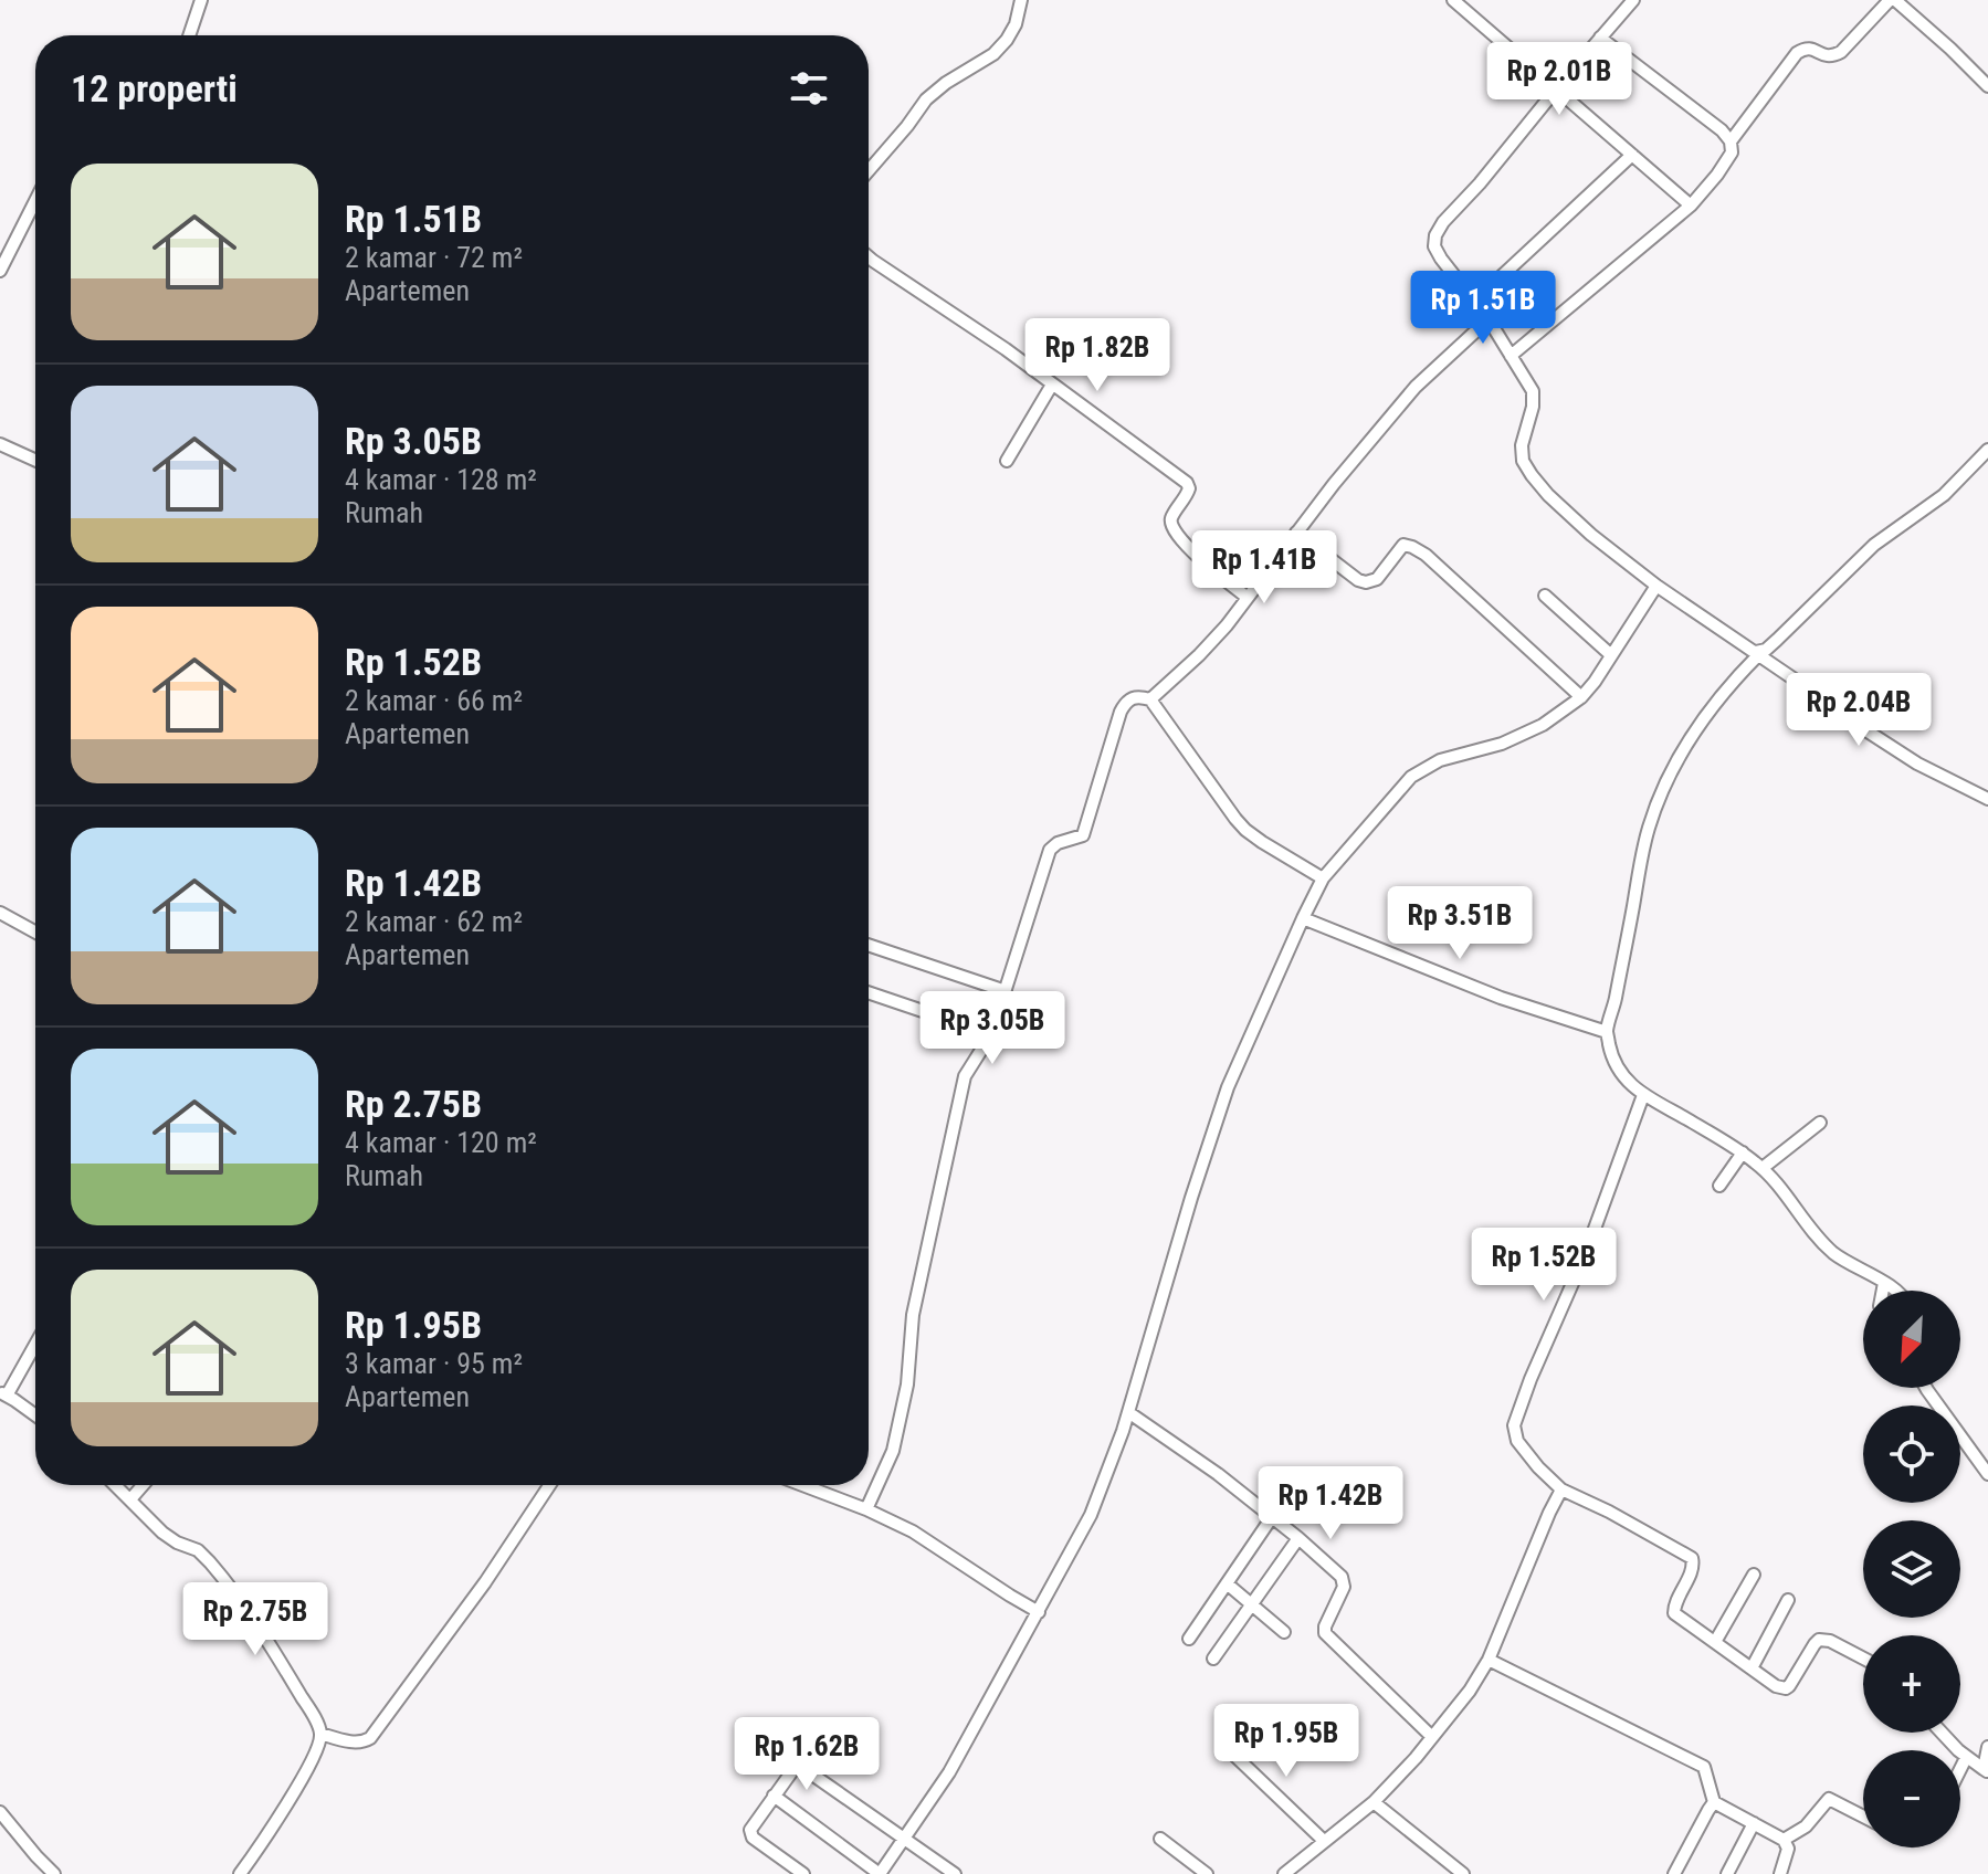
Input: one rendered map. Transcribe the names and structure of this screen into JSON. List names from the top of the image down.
{
  "north": "bottom left",
  "page": {
    "heading": "12 properti",
    "price": [
      "Rp 2.01B",
      "Rp 1.51B",
      "Rp 1.82B",
      "Rp 1.41B",
      "Rp 2.04B",
      "Rp 3.51B",
      "Rp 3.05B",
      "Rp 1.52B",
      "Rp 1.42B",
      "Rp 2.75B",
      "Rp 1.95B",
      "Rp 1.62B"
    ],
    "list": [
      {
        "name": "Rp 1.51B",
        "note": "2 kamar · 72 m² · Apartemen"
      },
      {
        "name": "Rp 3.05B",
        "note": "4 kamar · 128 m² · Rumah"
      },
      {
        "name": "Rp 1.52B",
        "note": "2 kamar · 66 m² · Apartemen"
      },
      {
        "name": "Rp 1.42B",
        "note": "2 kamar · 62 m² · Apartemen"
      },
      {
        "name": "Rp 2.75B",
        "note": "4 kamar · 120 m² · Rumah"
      },
      {
        "name": "Rp 1.95B",
        "note": "3 kamar · 95 m² · Apartemen"
      }
    ],
    "map_buttons": ["+", "−"]
  }
}
